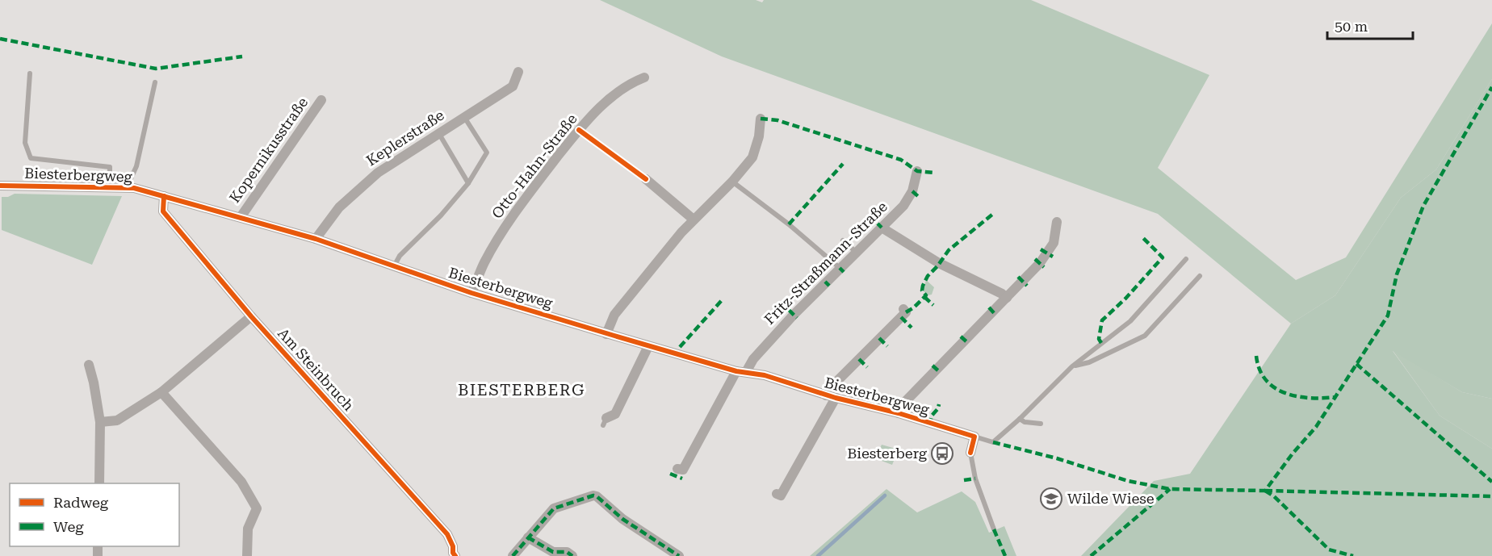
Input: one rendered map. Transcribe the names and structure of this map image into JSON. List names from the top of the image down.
{
  "streets": {
    "street": [
      "Keplerstraße",
      "Kopernikusstraße",
      "Otto-Hahn-Straße",
      "Biesterbergweg",
      "Fritz-Straßmann-Straße",
      "Am Steinbruch"
    ]
  },
  "crossings": [
    ["Keplerstraße", "Biesterbergweg"],
    ["Kopernikusstraße", "Biesterbergweg"],
    ["Otto-Hahn-Straße", "Biesterbergweg"],
    ["Biesterbergweg", "Fritz-Straßmann-Straße"],
    ["Biesterbergweg", "Am Steinbruch"]
  ],
  "districts": ["BIESTERBERG"],
  "places": {
    "bus stop": ["Biesterberg"],
    "school or university": ["Wilde Wiese"]
  },
  "legend": ["Radweg", "Weg"],
  "scale_bar": "50 m"
}
